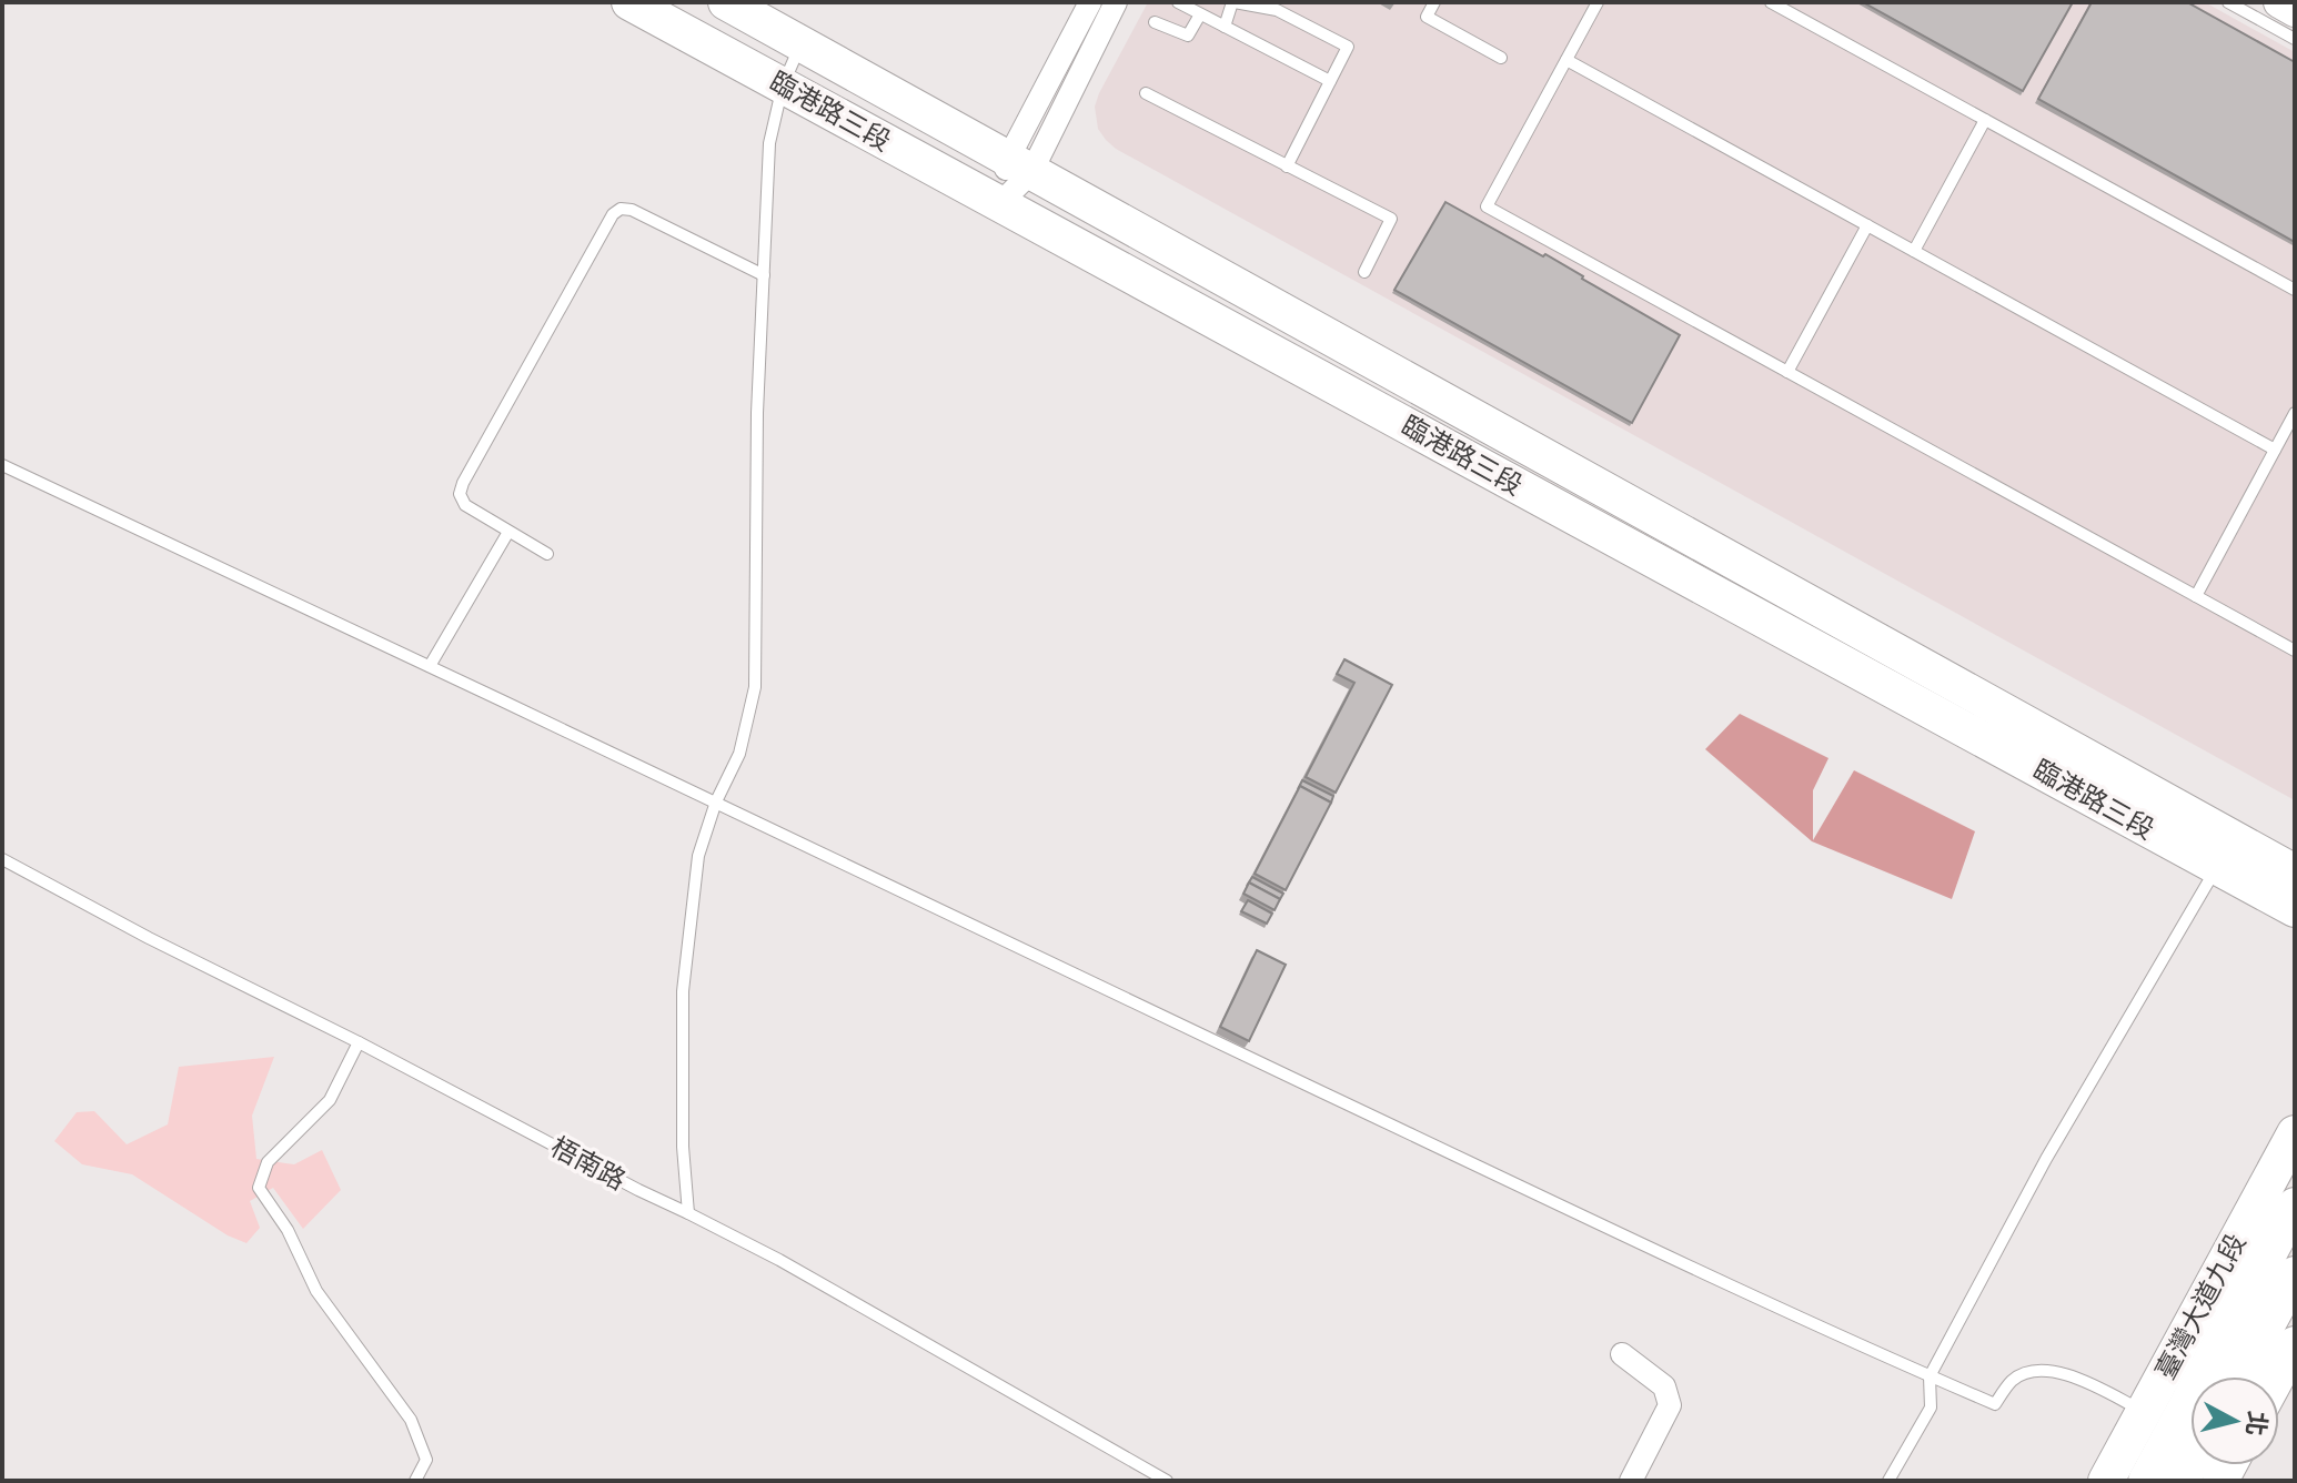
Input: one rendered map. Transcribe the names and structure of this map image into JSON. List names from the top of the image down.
{
  "streets": {
    "main road": ["臨港路三段", "臺灣大道九段"],
    "lane": ["梧南路"]
  },
  "north": "right"
}
